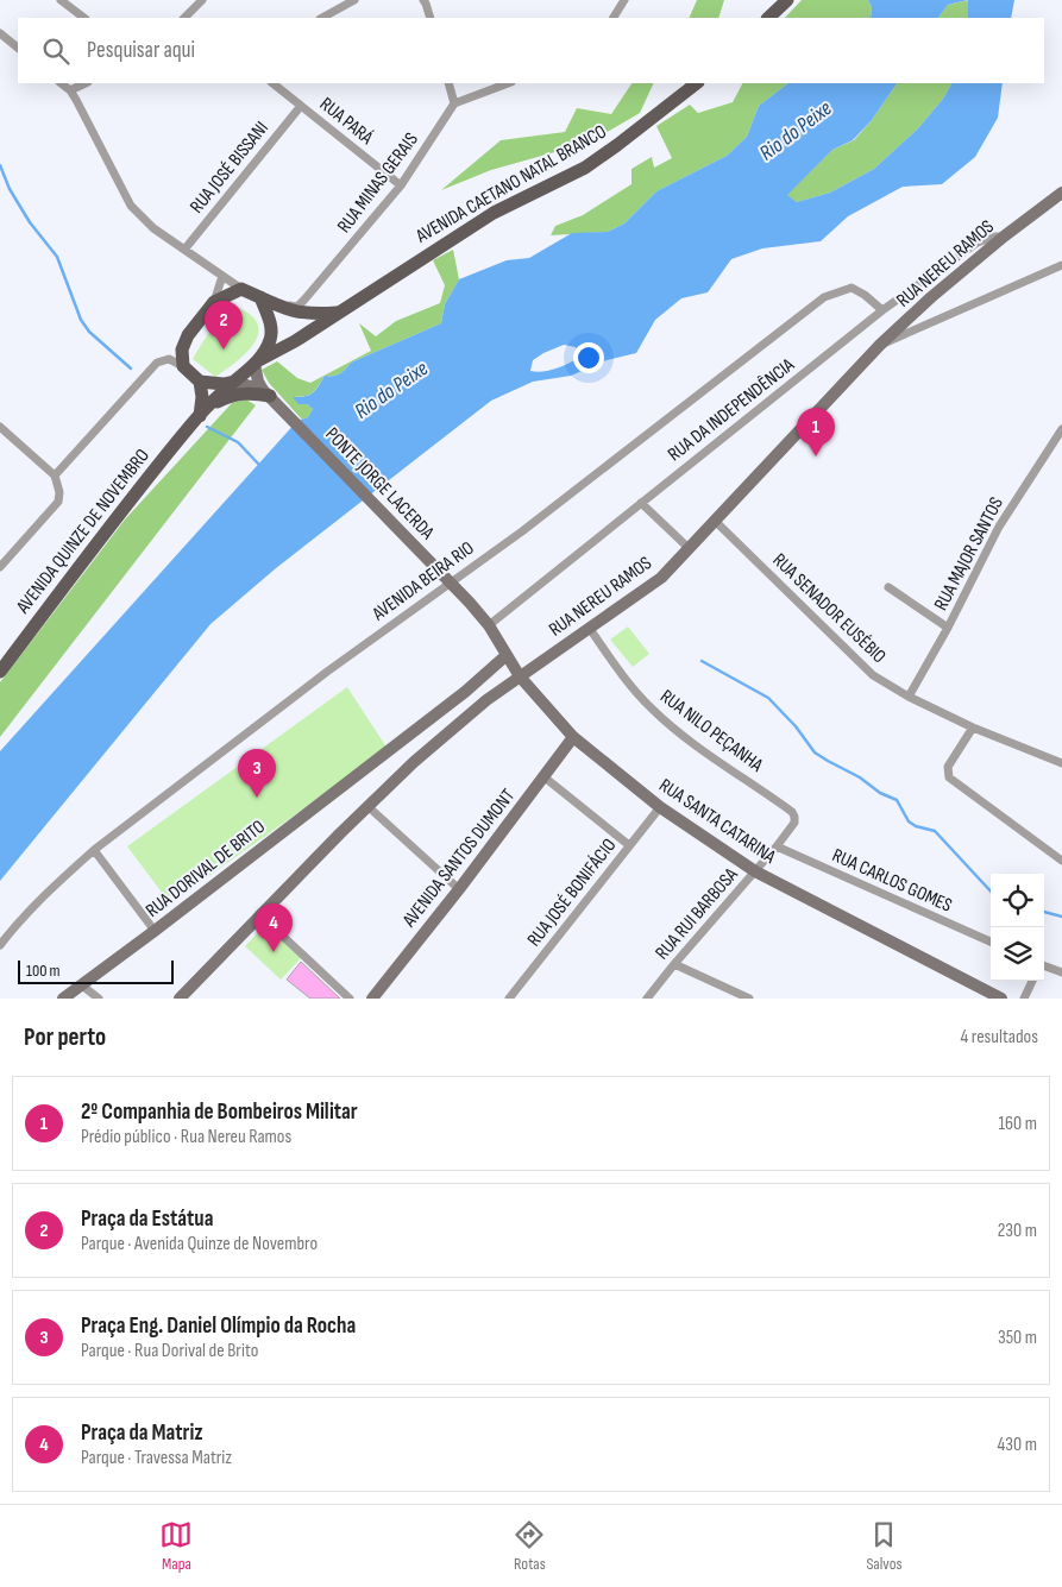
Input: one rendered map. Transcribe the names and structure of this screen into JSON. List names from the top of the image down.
{
  "streets": {
    "main road": ["AVENIDA CAETANO NATAL BRANCO", "AVENIDA QUINZE DE NOVEMBRO"],
    "street": [
      "RUA PARÁ",
      "RUA JOSÉ BISSANI",
      "RUA MINAS GERAIS",
      "RUA NEREU RAMOS",
      "RUA DA INDEPENDÊNCIA",
      "PONTE JORGE LACERDA",
      "RUA MAJOR SANTOS",
      "AVENIDA BEIRA RIO",
      "RUA SENADOR EUSÉBIO",
      "RUA NILO PEÇANHA",
      "RUA SANTA CATARINA",
      "AVENIDA SANTOS DUMONT",
      "RUA DORIVAL DE BRITO",
      "RUA CARLOS GOMES",
      "RUA JOSÉ BONIFÁCIO",
      "RUA RUI BARBOSA"
    ]
  },
  "crossings": [
    ["RUA PARÁ", "RUA JOSÉ BISSANI"],
    ["RUA PARÁ", "RUA MINAS GERAIS"],
    ["RUA MINAS GERAIS", "AVENIDA CAETANO NATAL BRANCO"],
    ["AVENIDA CAETANO NATAL BRANCO", "PONTE JORGE LACERDA"],
    ["AVENIDA CAETANO NATAL BRANCO", "AVENIDA QUINZE DE NOVEMBRO"],
    ["RUA NEREU RAMOS", "RUA DA INDEPENDÊNCIA"],
    ["RUA NEREU RAMOS", "RUA SENADOR EUSÉBIO"],
    ["RUA NEREU RAMOS", "RUA NILO PEÇANHA"],
    ["RUA NEREU RAMOS", "RUA SANTA CATARINA"],
    ["RUA DA INDEPENDÊNCIA", "AVENIDA BEIRA RIO"],
    ["RUA DA INDEPENDÊNCIA", "RUA SANTA CATARINA"],
    ["PONTE JORGE LACERDA", "AVENIDA QUINZE DE NOVEMBRO"],
    ["PONTE JORGE LACERDA", "RUA SANTA CATARINA"],
    ["RUA MAJOR SANTOS", "RUA SENADOR EUSÉBIO"],
    ["RUA NILO PEÇANHA", "RUA RUI BARBOSA"],
    ["RUA SANTA CATARINA", "AVENIDA SANTOS DUMONT"],
    ["RUA SANTA CATARINA", "RUA DORIVAL DE BRITO"],
    ["RUA SANTA CATARINA", "RUA JOSÉ BONIFÁCIO"],
    ["RUA SANTA CATARINA", "RUA RUI BARBOSA"],
    ["RUA CARLOS GOMES", "RUA RUI BARBOSA"]
  ],
  "water": ["Rio do Peixe"],
  "scale_bar": "100 m",
  "page": {
    "search": "Pesquisar aqui",
    "pins": [
      "2",
      "1",
      "3",
      "4"
    ],
    "scale": "100 m",
    "heading": ["Por perto", "4 resultados"],
    "list": [
      {
        "mark": "1",
        "name": "2º Companhia de Bombeiros Militar",
        "note": "Prédio público · Rua Nereu Ramos",
        "value": "160 m"
      },
      {
        "mark": "2",
        "name": "Praça da Estátua",
        "note": "Parque · Avenida Quinze de Novembro",
        "value": "230 m"
      },
      {
        "mark": "3",
        "name": "Praça Eng. Daniel Olímpio da Rocha",
        "note": "Parque · Rua Dorival de Brito",
        "value": "350 m"
      },
      {
        "mark": "4",
        "name": "Praça da Matriz",
        "note": "Parque · Travessa Matriz",
        "value": "430 m"
      }
    ],
    "nav": ["Mapa", "Rotas", "Salvos"]
  }
}
